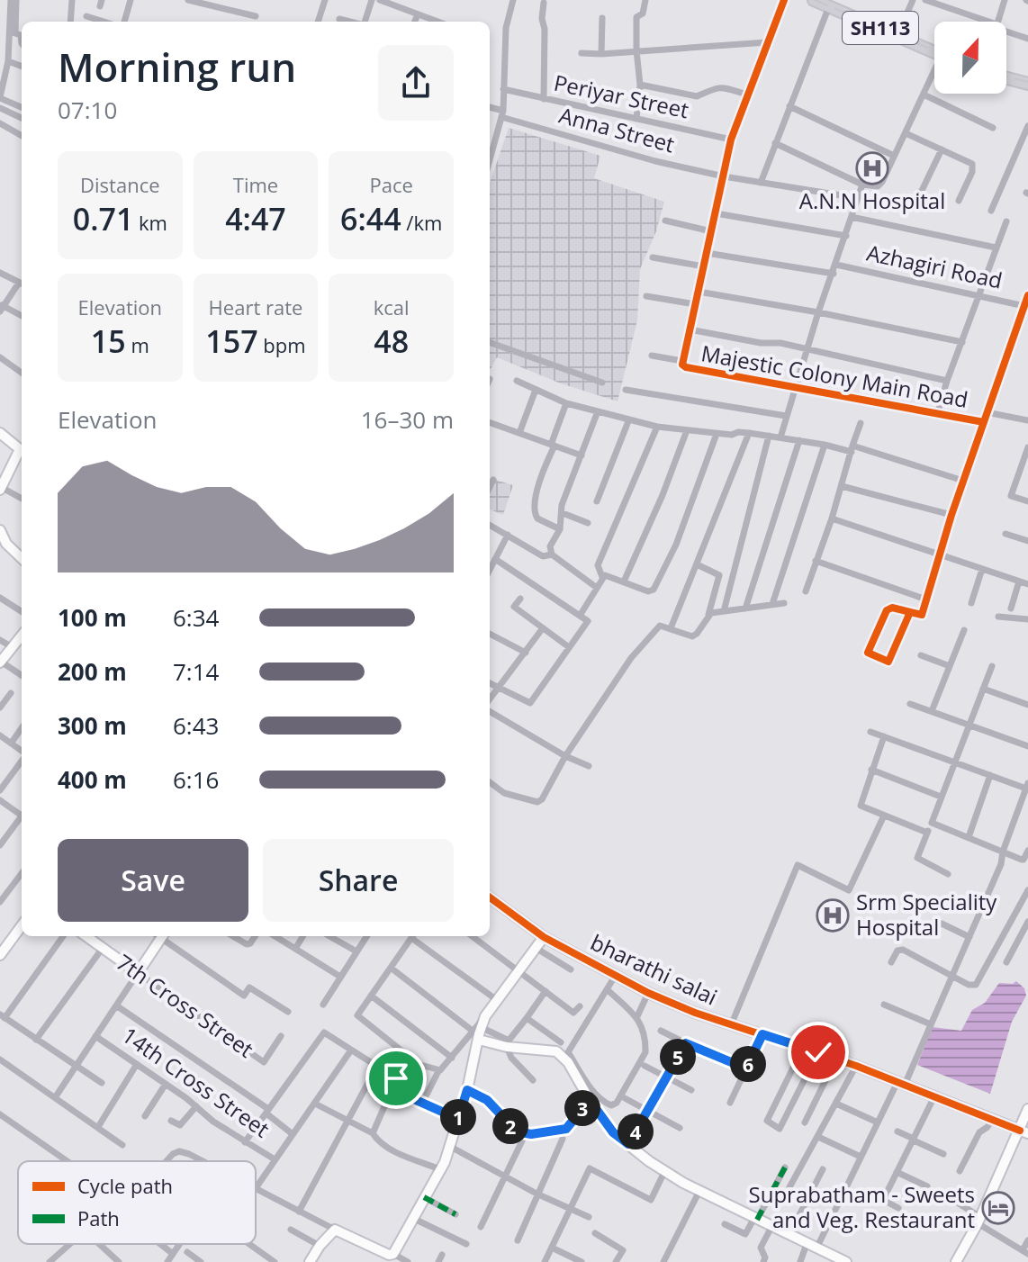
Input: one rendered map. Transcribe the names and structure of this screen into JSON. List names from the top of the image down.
{
  "streets": {
    "main road": ["SH113"],
    "street": [
      "Periyar Street",
      "Anna Street",
      "Azhagiri Road",
      "Majestic Colony Main Road",
      "bharathi salai",
      "7th Cross Street",
      "14th Cross Street"
    ]
  },
  "places": {
    "hospital": ["A.N.N Hospital", "Srm Speciality Hospital"],
    "hotel": ["Suprabatham - Sweets and Veg. Restaurant"]
  },
  "legend": ["Cycle path", "Path"],
  "north": "top",
  "page": {
    "heading": ["Morning run", "07:10"],
    "stats": [
      ["Distance", "0.71 km"],
      ["Time", "4:47"],
      ["Pace", "6:44 /km"],
      ["Elevation", "15 m"],
      ["Heart rate", "157 bpm"],
      ["kcal", "48"]
    ],
    "chart": ["Elevation", "16–30 m"],
    "list": [
      {
        "name": "100 m",
        "note": "6:34"
      },
      {
        "name": "200 m",
        "note": "7:14"
      },
      {
        "name": "300 m",
        "note": "6:43"
      },
      {
        "name": "400 m",
        "note": "6:16"
      }
    ],
    "buttons": ["Save", "Share"],
    "pins": [
      "5",
      "6",
      "3",
      "1",
      "2",
      "4"
    ]
  }
}
